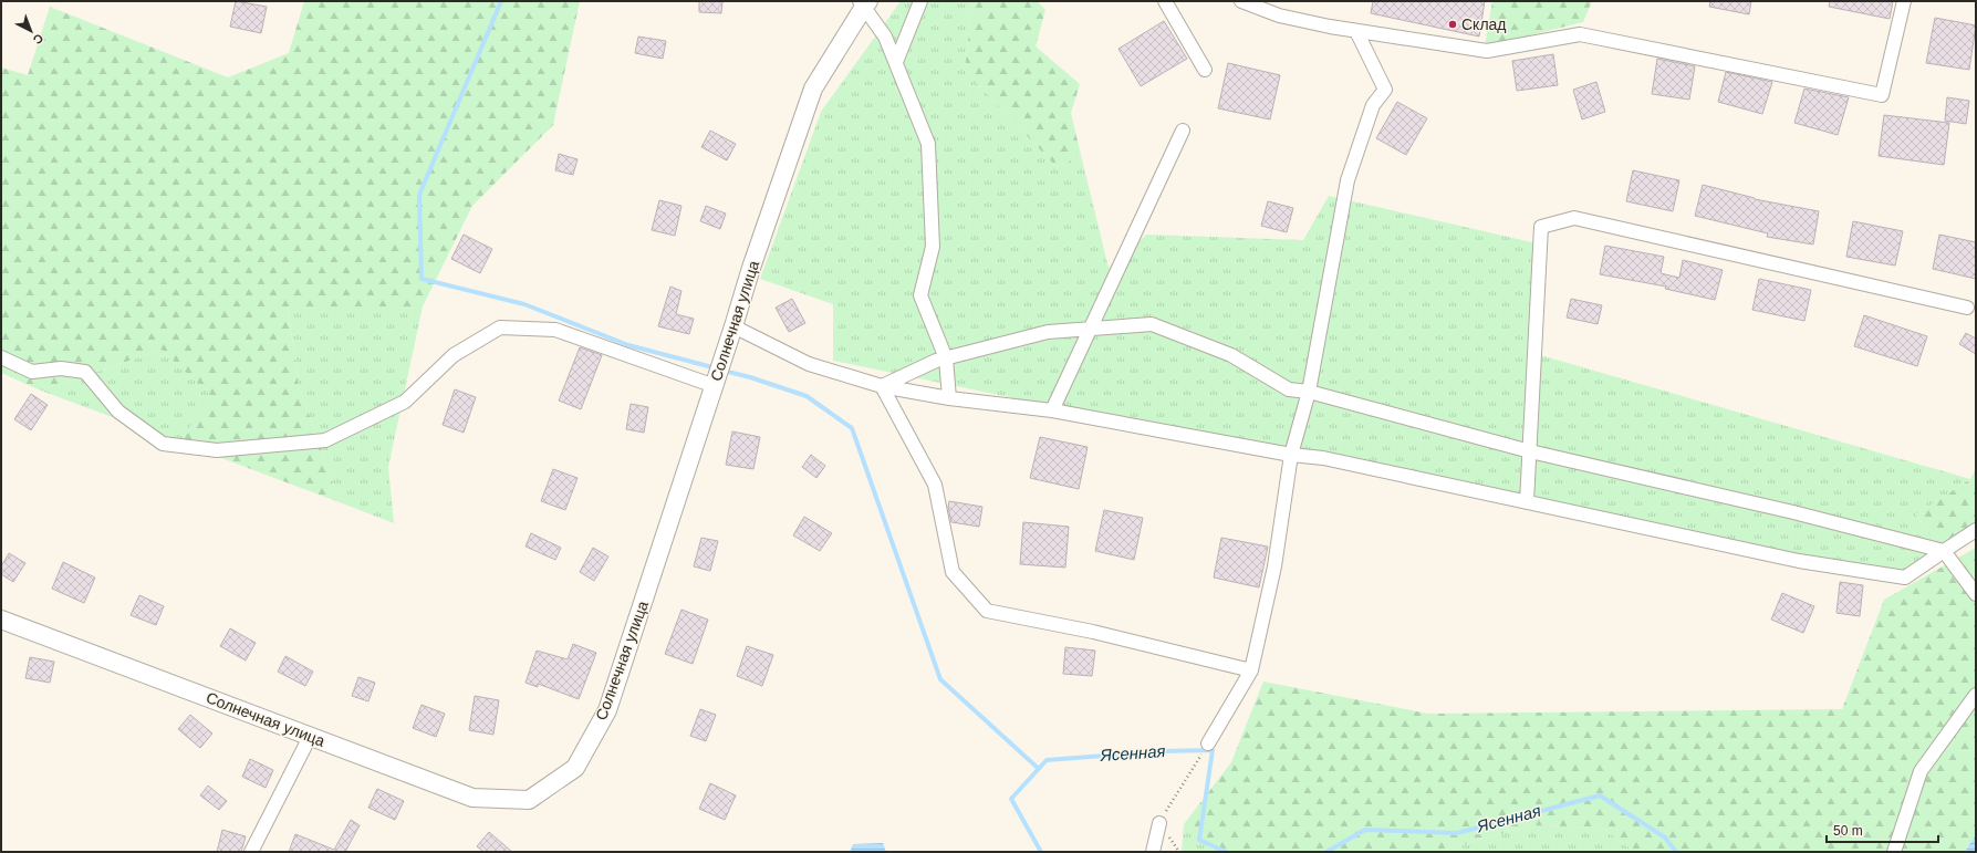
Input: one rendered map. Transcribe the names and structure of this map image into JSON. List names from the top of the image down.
{
  "streets": {
    "street": ["Солнечная улица"]
  },
  "water": ["Ясенная"],
  "places": ["Склад"],
  "scale_bar": "50 m",
  "north": "bottom right"
}
